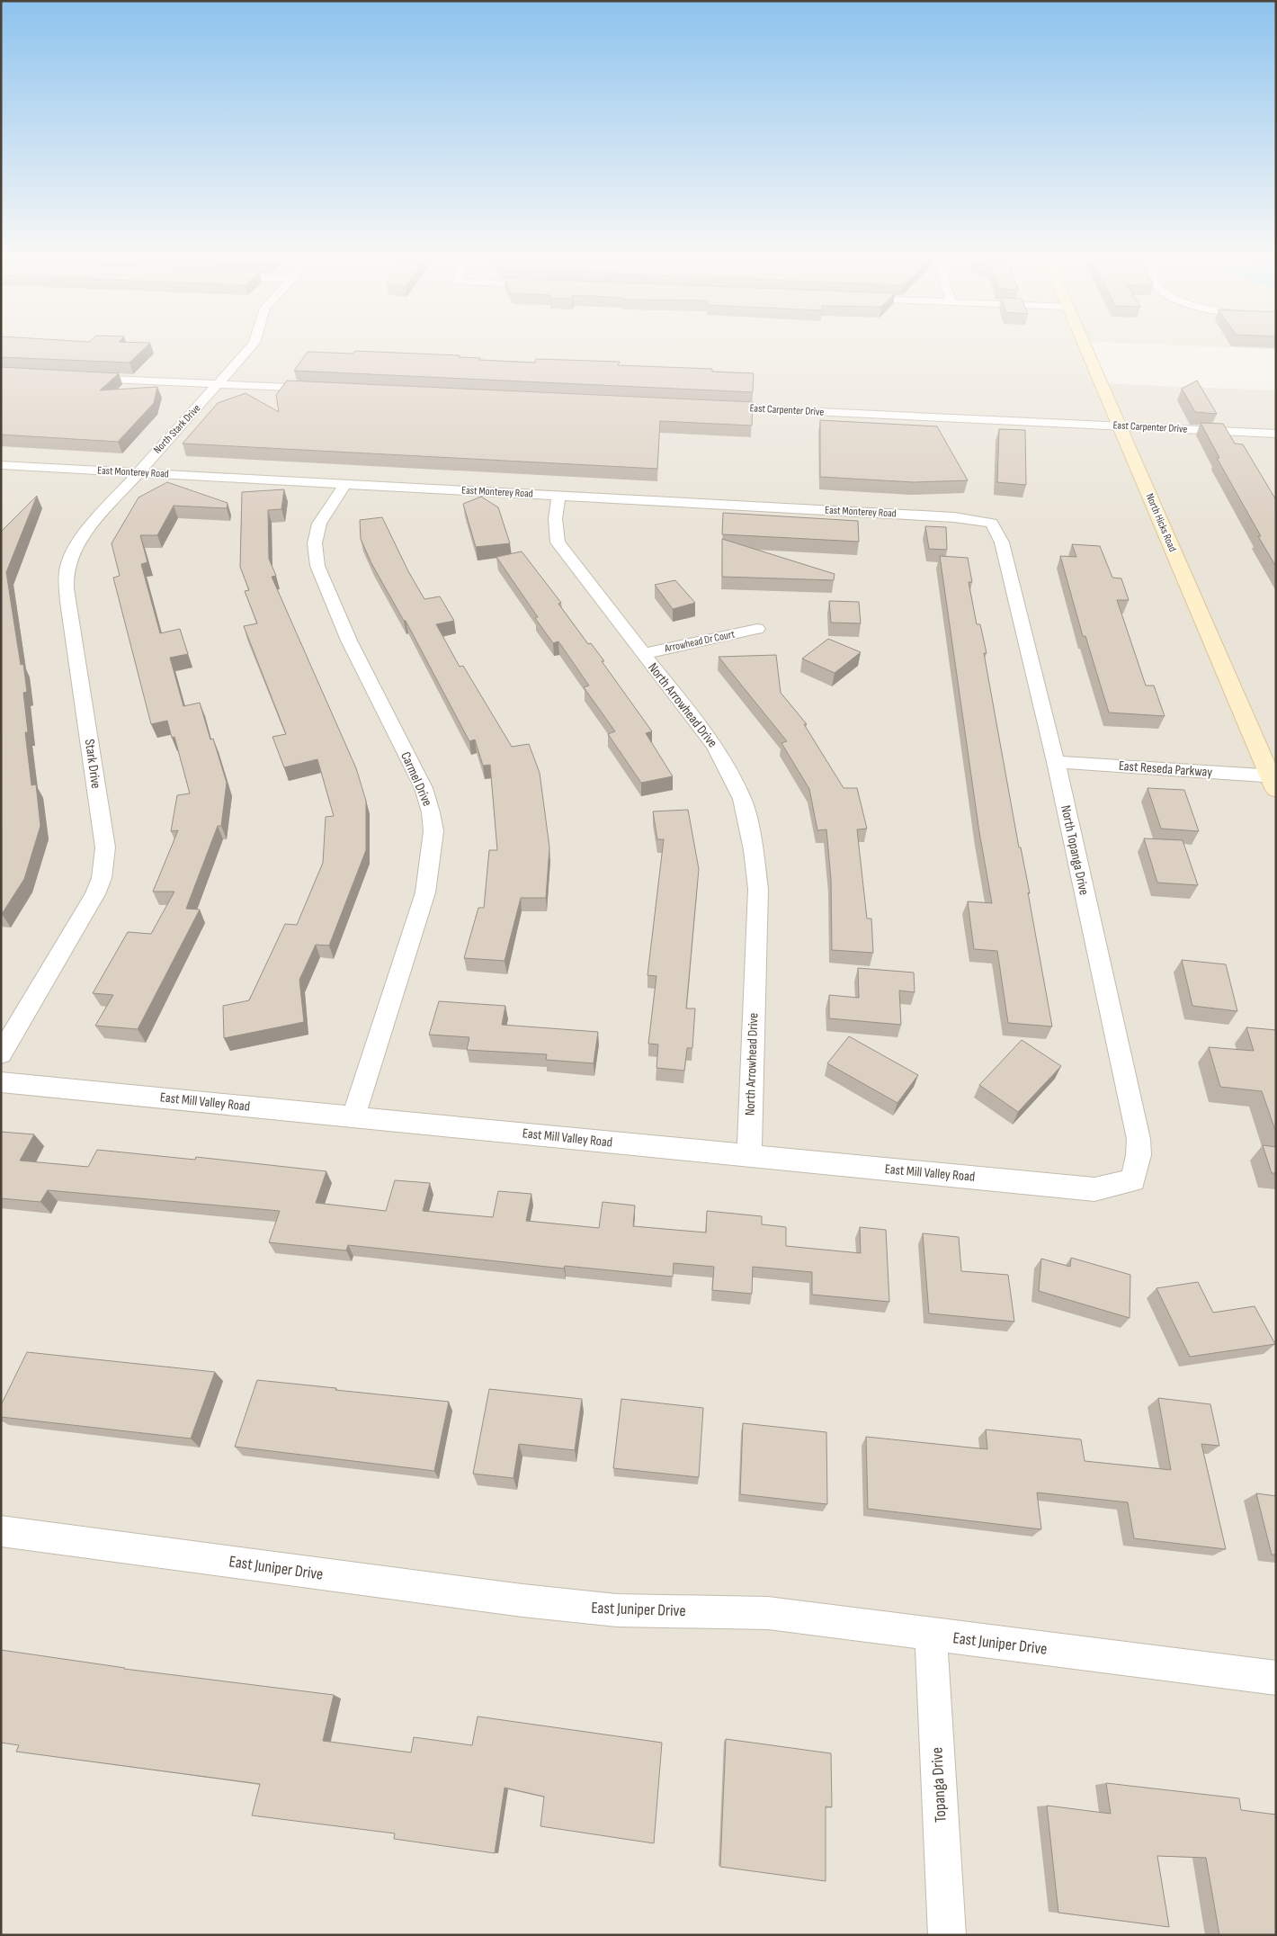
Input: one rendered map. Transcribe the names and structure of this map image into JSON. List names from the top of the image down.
{
  "streets": {
    "main road": ["North Hicks Road"],
    "street": [
      "East Carpenter Drive",
      "North Stark Drive",
      "East Monterey Road",
      "Arrowhead Dr Court",
      "North Arrowhead Drive",
      "Stark Drive",
      "East Reseda Parkway",
      "Carmel Drive",
      "North Topanga Drive",
      "East Mill Valley Road",
      "East Juniper Drive",
      "Topanga Drive"
    ]
  },
  "crossings": [
    ["East Carpenter Drive", "North Hicks Road"],
    ["North Stark Drive", "East Monterey Road"],
    ["North Stark Drive", "Stark Drive"],
    ["East Monterey Road", "North Arrowhead Drive"],
    ["East Monterey Road", "Stark Drive"],
    ["East Monterey Road", "Carmel Drive"],
    ["East Monterey Road", "North Topanga Drive"],
    ["North Hicks Road", "East Reseda Parkway"],
    ["Arrowhead Dr Court", "North Arrowhead Drive"],
    ["North Arrowhead Drive", "East Mill Valley Road"],
    ["East Reseda Parkway", "North Topanga Drive"],
    ["Carmel Drive", "East Mill Valley Road"],
    ["North Topanga Drive", "East Mill Valley Road"],
    ["East Juniper Drive", "Topanga Drive"]
  ]
}
